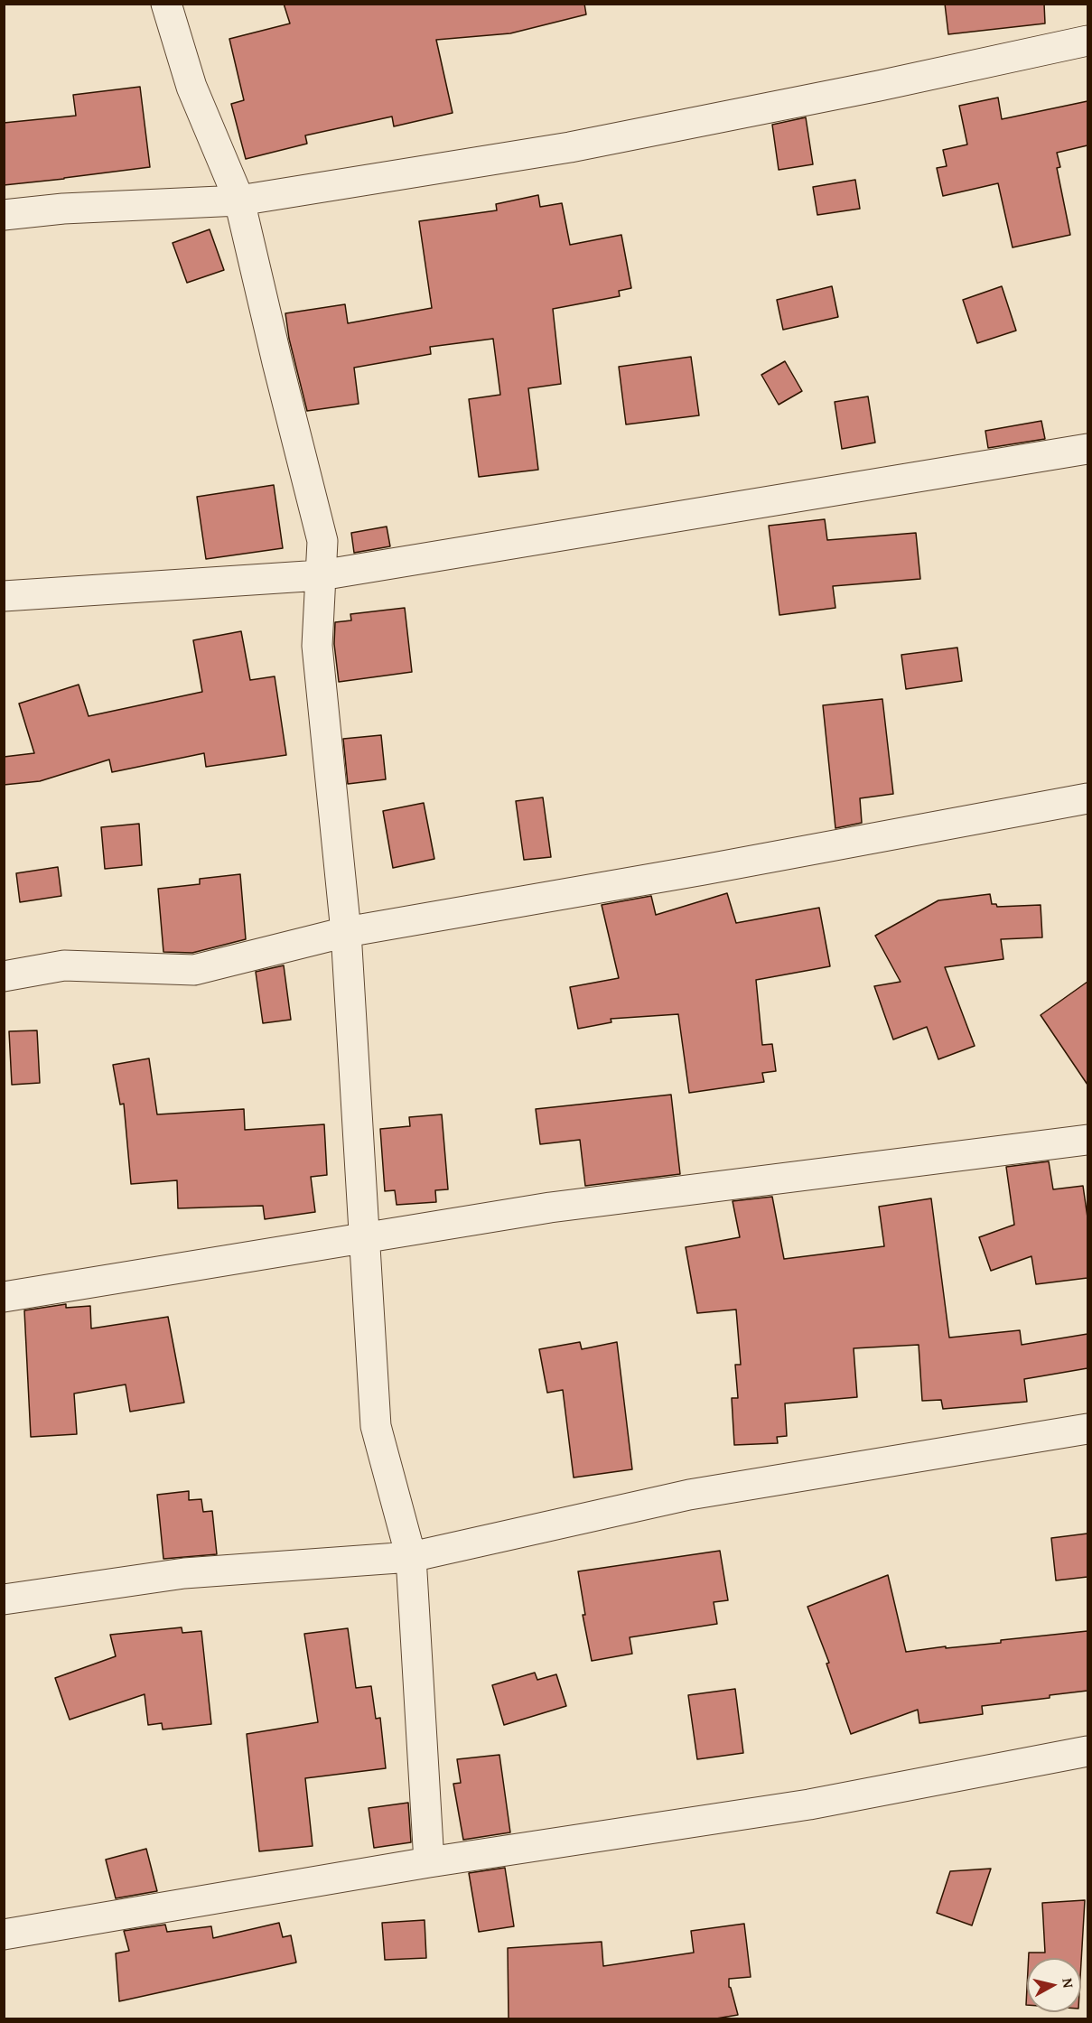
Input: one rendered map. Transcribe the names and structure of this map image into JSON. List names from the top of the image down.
{
  "north": "right"
}
